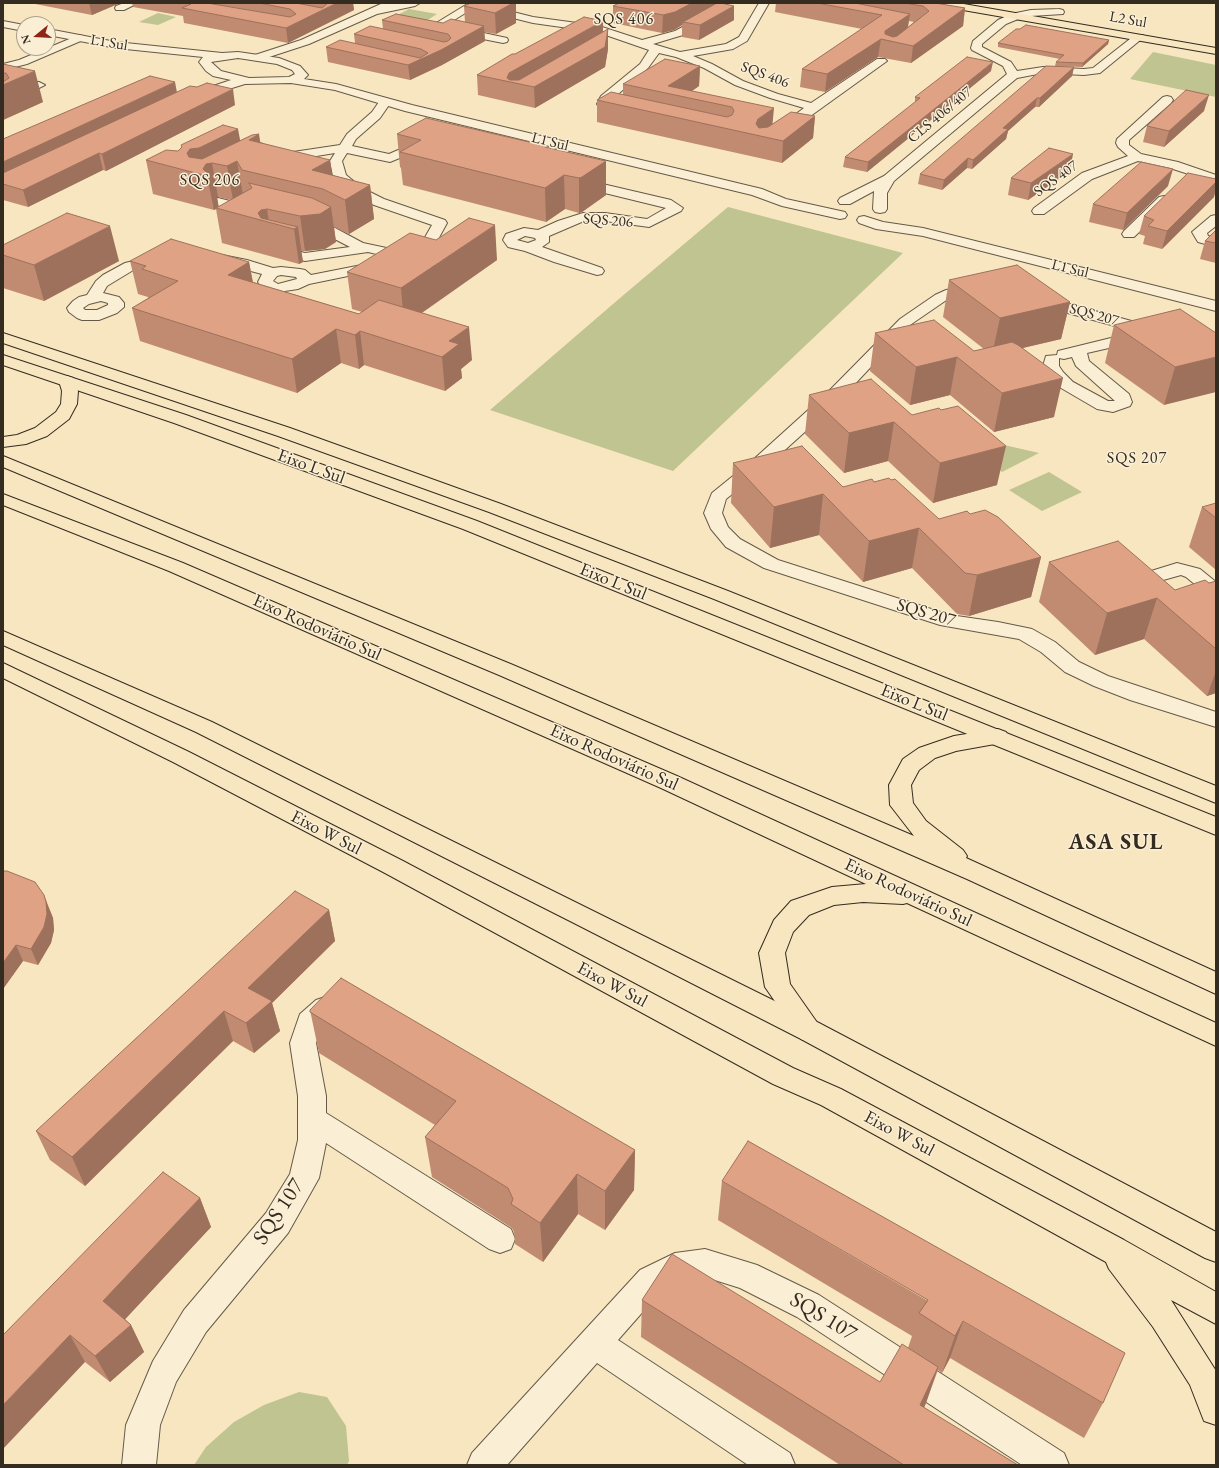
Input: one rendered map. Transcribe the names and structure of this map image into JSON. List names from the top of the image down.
{
  "streets": {
    "main road": [
      "L2 Sul",
      "Eixo L Sul",
      "Eixo Rodoviário Sul",
      "Eixo W Sul"
    ],
    "street": [
      "L1 Sul",
      "SQS 406",
      "CLS 406/407",
      "SQS 407",
      "SQS 206",
      "SQS 207",
      "SQS 107"
    ]
  },
  "crossings": [
    ["L1 Sul", "CLS 406/407"]
  ],
  "districts": [
    "SQS 406",
    "SQS 206",
    "SQS 207",
    "ASA SUL"
  ],
  "north": "left"
}
